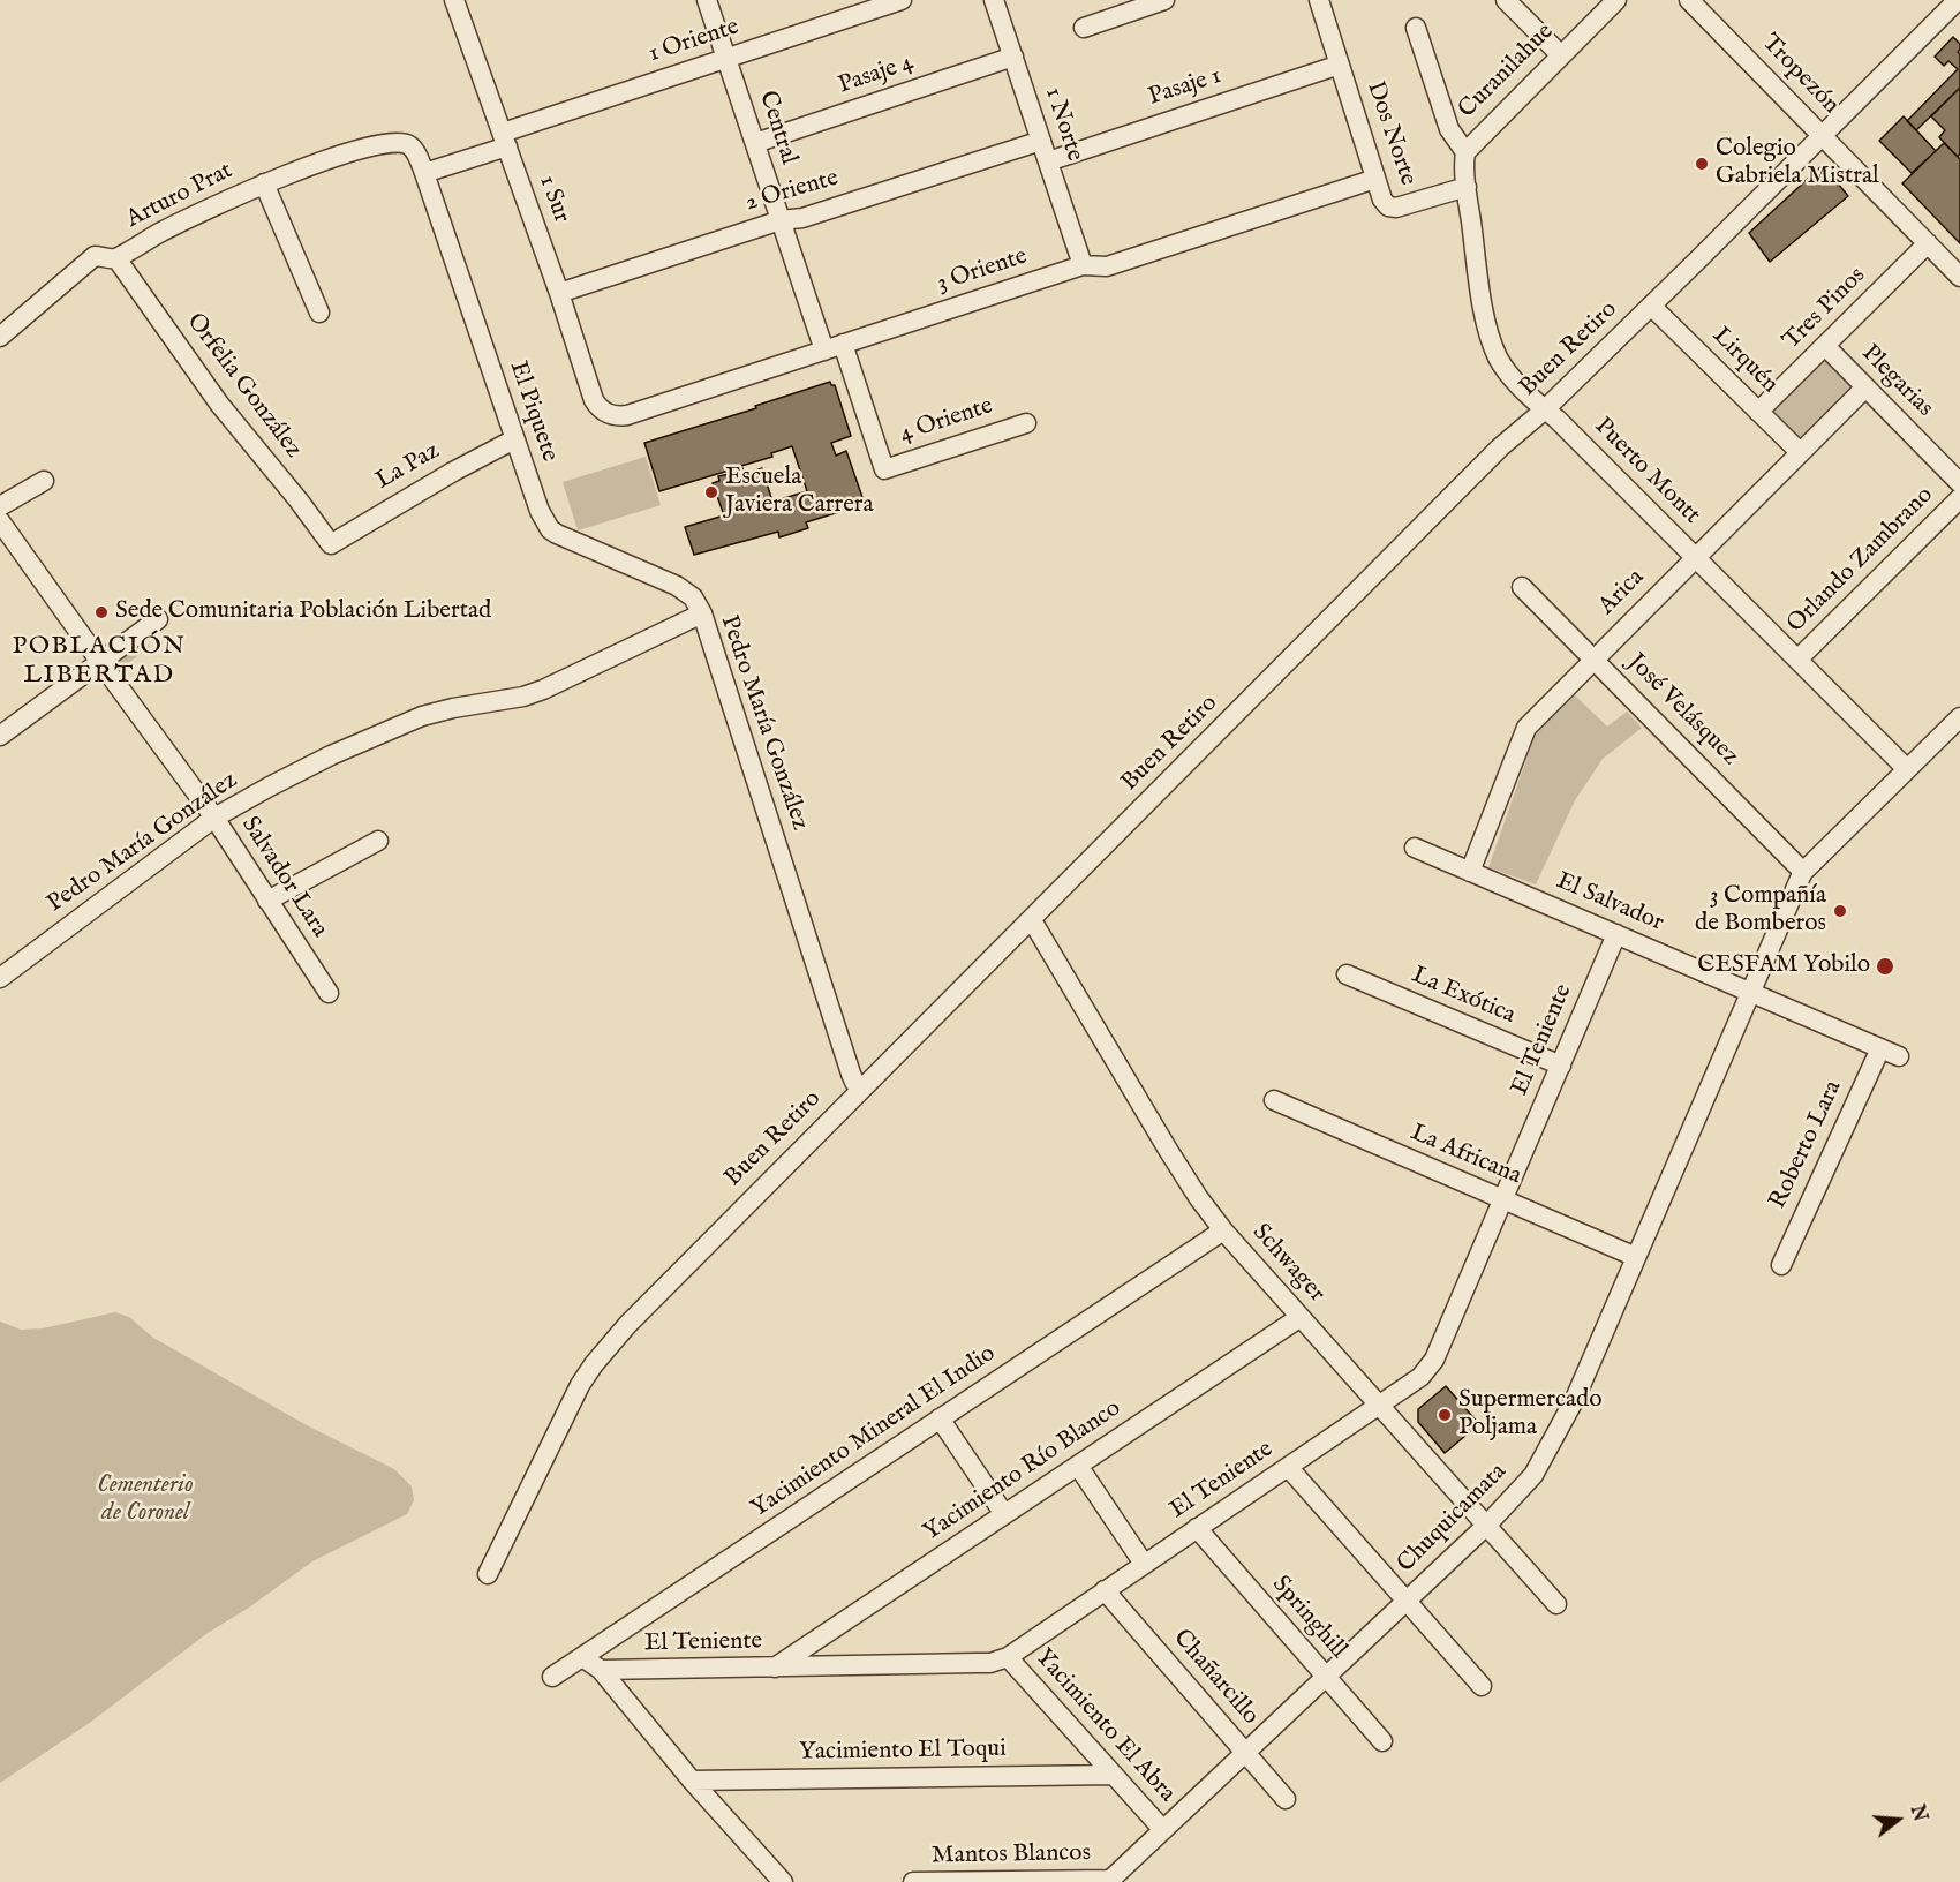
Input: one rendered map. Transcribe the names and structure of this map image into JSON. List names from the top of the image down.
{
  "streets": {
    "street": [
      "1 Oriente",
      "Curanilahue",
      "Pasaje 4",
      "Tropezón",
      "Pasaje 1",
      "1 Norte",
      "Central",
      "Dos Norte",
      "2 Oriente",
      "Arturo Prat",
      "1 Sur",
      "3 Oriente",
      "Tres Pinos",
      "Buen Retiro",
      "Lirquén",
      "Plegarias",
      "Orfelia González",
      "El Piquete",
      "4 Oriente",
      "La Paz",
      "Puerto Montt",
      "Orlando Zambrano",
      "Arica",
      "José Velásquez",
      "Pedro María González",
      "Salvador Lara",
      "El Salvador",
      "La Exótica",
      "El Teniente",
      "Roberto Lara",
      "La Africana",
      "Schwager",
      "Yacimiento Mineral El Indio",
      "Yacimiento Río Blanco",
      "Chuquicamata",
      "Springhill",
      "Chañarcillo",
      "Yacimiento El Abra",
      "Yacimiento El Toqui",
      "Mantos Blancos"
    ]
  },
  "crossings": [
    ["1 Oriente", "Central"],
    ["1 Oriente", "1 Sur"],
    ["1 Oriente", "El Piquete"],
    ["Curanilahue", "Puerto Montt"],
    ["Pasaje 4", "1 Norte"],
    ["Pasaje 4", "Central"],
    ["Tropezón", "Tres Pinos"],
    ["Tropezón", "Buen Retiro"],
    ["Pasaje 1", "1 Norte"],
    ["Pasaje 1", "Dos Norte"],
    ["1 Norte", "2 Oriente"],
    ["1 Norte", "3 Oriente"],
    ["Central", "2 Oriente"],
    ["Central", "3 Oriente"],
    ["Dos Norte", "3 Oriente"],
    ["Dos Norte", "Puerto Montt"],
    ["2 Oriente", "1 Sur"],
    ["Arturo Prat", "Orfelia González"],
    ["Arturo Prat", "El Piquete"],
    ["1 Sur", "3 Oriente"],
    ["3 Oriente", "4 Oriente"],
    ["Tres Pinos", "Lirquén"],
    ["Tres Pinos", "Plegarias"],
    ["Buen Retiro", "Lirquén"],
    ["Buen Retiro", "Puerto Montt"],
    ["Buen Retiro", "Pedro María González"],
    ["Buen Retiro", "Schwager"],
    ["Lirquén", "Arica"],
    ["Plegarias", "Arica"],
    ["Orfelia González", "La Paz"],
    ["El Piquete", "La Paz"],
    ["El Piquete", "Pedro María González"],
    ["Puerto Montt", "Orlando Zambrano"],
    ["Puerto Montt", "Arica"],
    ["Arica", "José Velásquez"],
    ["Arica", "El Salvador"],
    ["José Velásquez", "Chuquicamata"],
    ["Pedro María González", "Salvador Lara"],
    ["El Salvador", "El Teniente"],
    ["El Salvador", "Roberto Lara"],
    ["El Salvador", "Chuquicamata"],
    ["La Exótica", "El Teniente"],
    ["El Teniente", "La Africana"],
    ["El Teniente", "Schwager"],
    ["El Teniente", "Yacimiento Río Blanco"],
    ["El Teniente", "Springhill"],
    ["El Teniente", "Chañarcillo"],
    ["El Teniente", "Yacimiento El Abra"],
    ["La Africana", "Chuquicamata"],
    ["Schwager", "Yacimiento Mineral El Indio"],
    ["Schwager", "Yacimiento Río Blanco"],
    ["Schwager", "Chuquicamata"],
    ["Chuquicamata", "Springhill"],
    ["Chuquicamata", "Chañarcillo"],
    ["Chuquicamata", "Yacimiento El Abra"],
    ["Chuquicamata", "Mantos Blancos"],
    ["Yacimiento El Abra", "Yacimiento El Toqui"]
  ],
  "districts": ["POBLACIÓN LIBERTAD"],
  "parks": ["Cementerio de Coronel"],
  "places": [
    "Colegio Gabriela Mistral",
    "Escuela Javiera Carrera",
    "Sede Comunitaria Población Libertad",
    "3 Compañía de Bomberos",
    "CESFAM Yobilo",
    "Supermercado Poljama"
  ],
  "north": "right"
}
